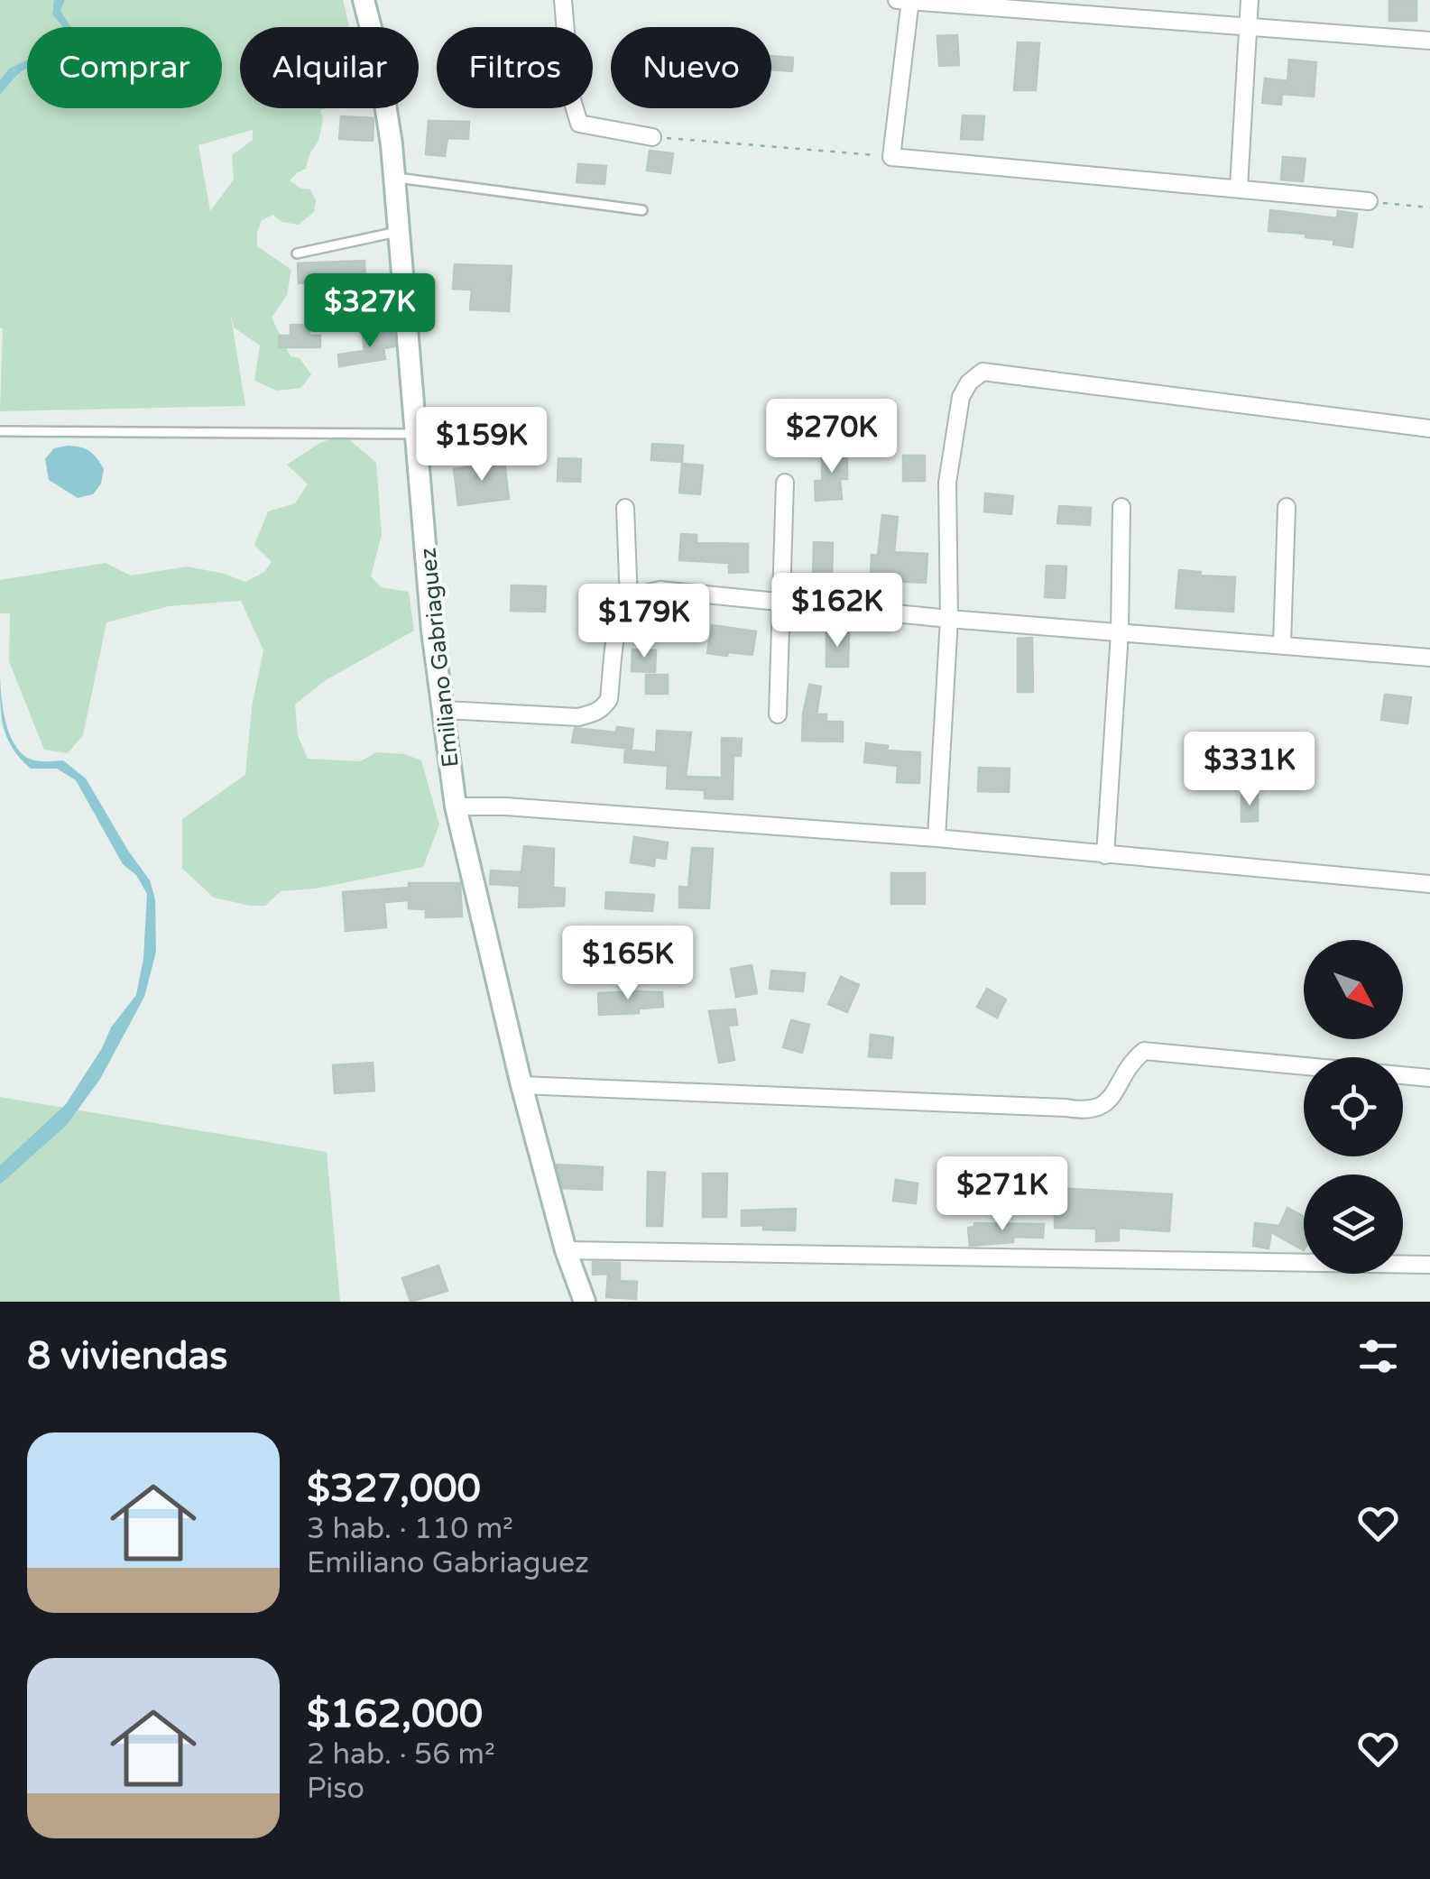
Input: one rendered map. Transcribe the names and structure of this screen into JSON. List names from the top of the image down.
{
  "streets": {
    "main road": ["Emiliano Gabriaguez"]
  },
  "north": "bottom right",
  "page": {
    "chip": [
      "Comprar",
      "Alquilar",
      "Filtros",
      "Nuevo"
    ],
    "price": [
      "$327K",
      "$270K",
      "$159K",
      "$162K",
      "$179K",
      "$331K",
      "$165K",
      "$271K"
    ],
    "heading": "8 viviendas",
    "list": [
      {
        "name": "$327,000",
        "note": "3 hab. · 110 m² · Emiliano Gabriaguez"
      },
      {
        "name": "$162,000",
        "note": "2 hab. · 56 m² · Piso"
      }
    ]
  }
}
